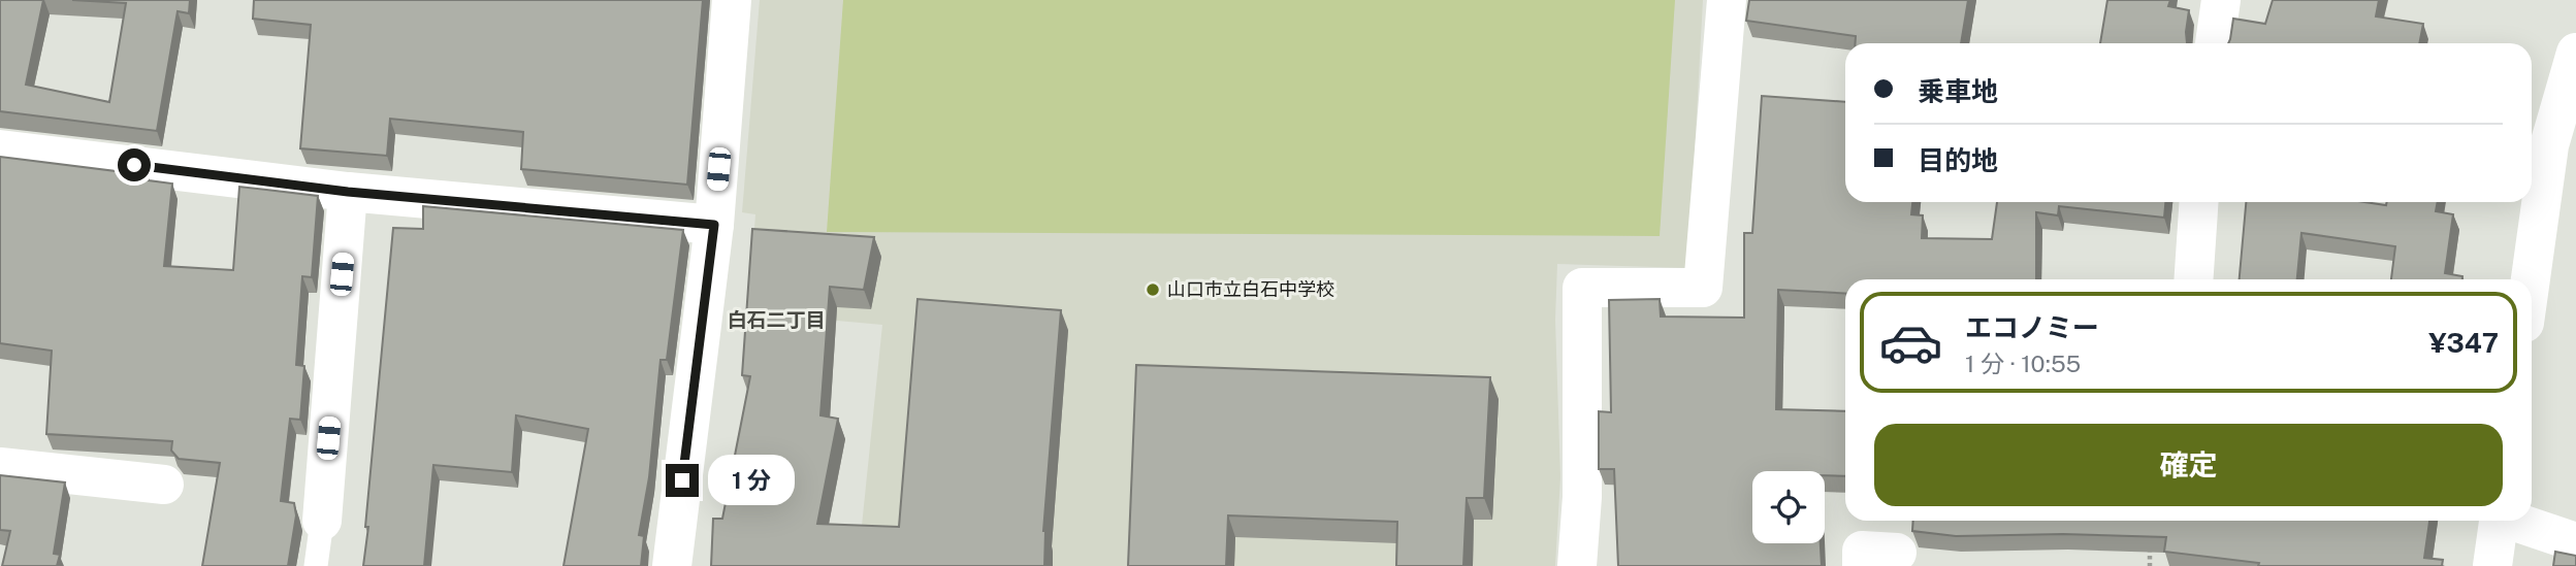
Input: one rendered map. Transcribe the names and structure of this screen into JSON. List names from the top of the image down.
{
  "districts": ["白石二丁目"],
  "places": ["山口市立白石中学校"],
  "page": {
    "banner": ["乗車地", "目的地"],
    "list": [
      {
        "name": "エコノミー",
        "note": "1 分 · 10:55",
        "value": "¥347"
      }
    ],
    "buttons": "確定",
    "bubble": "1 分"
  }
}
